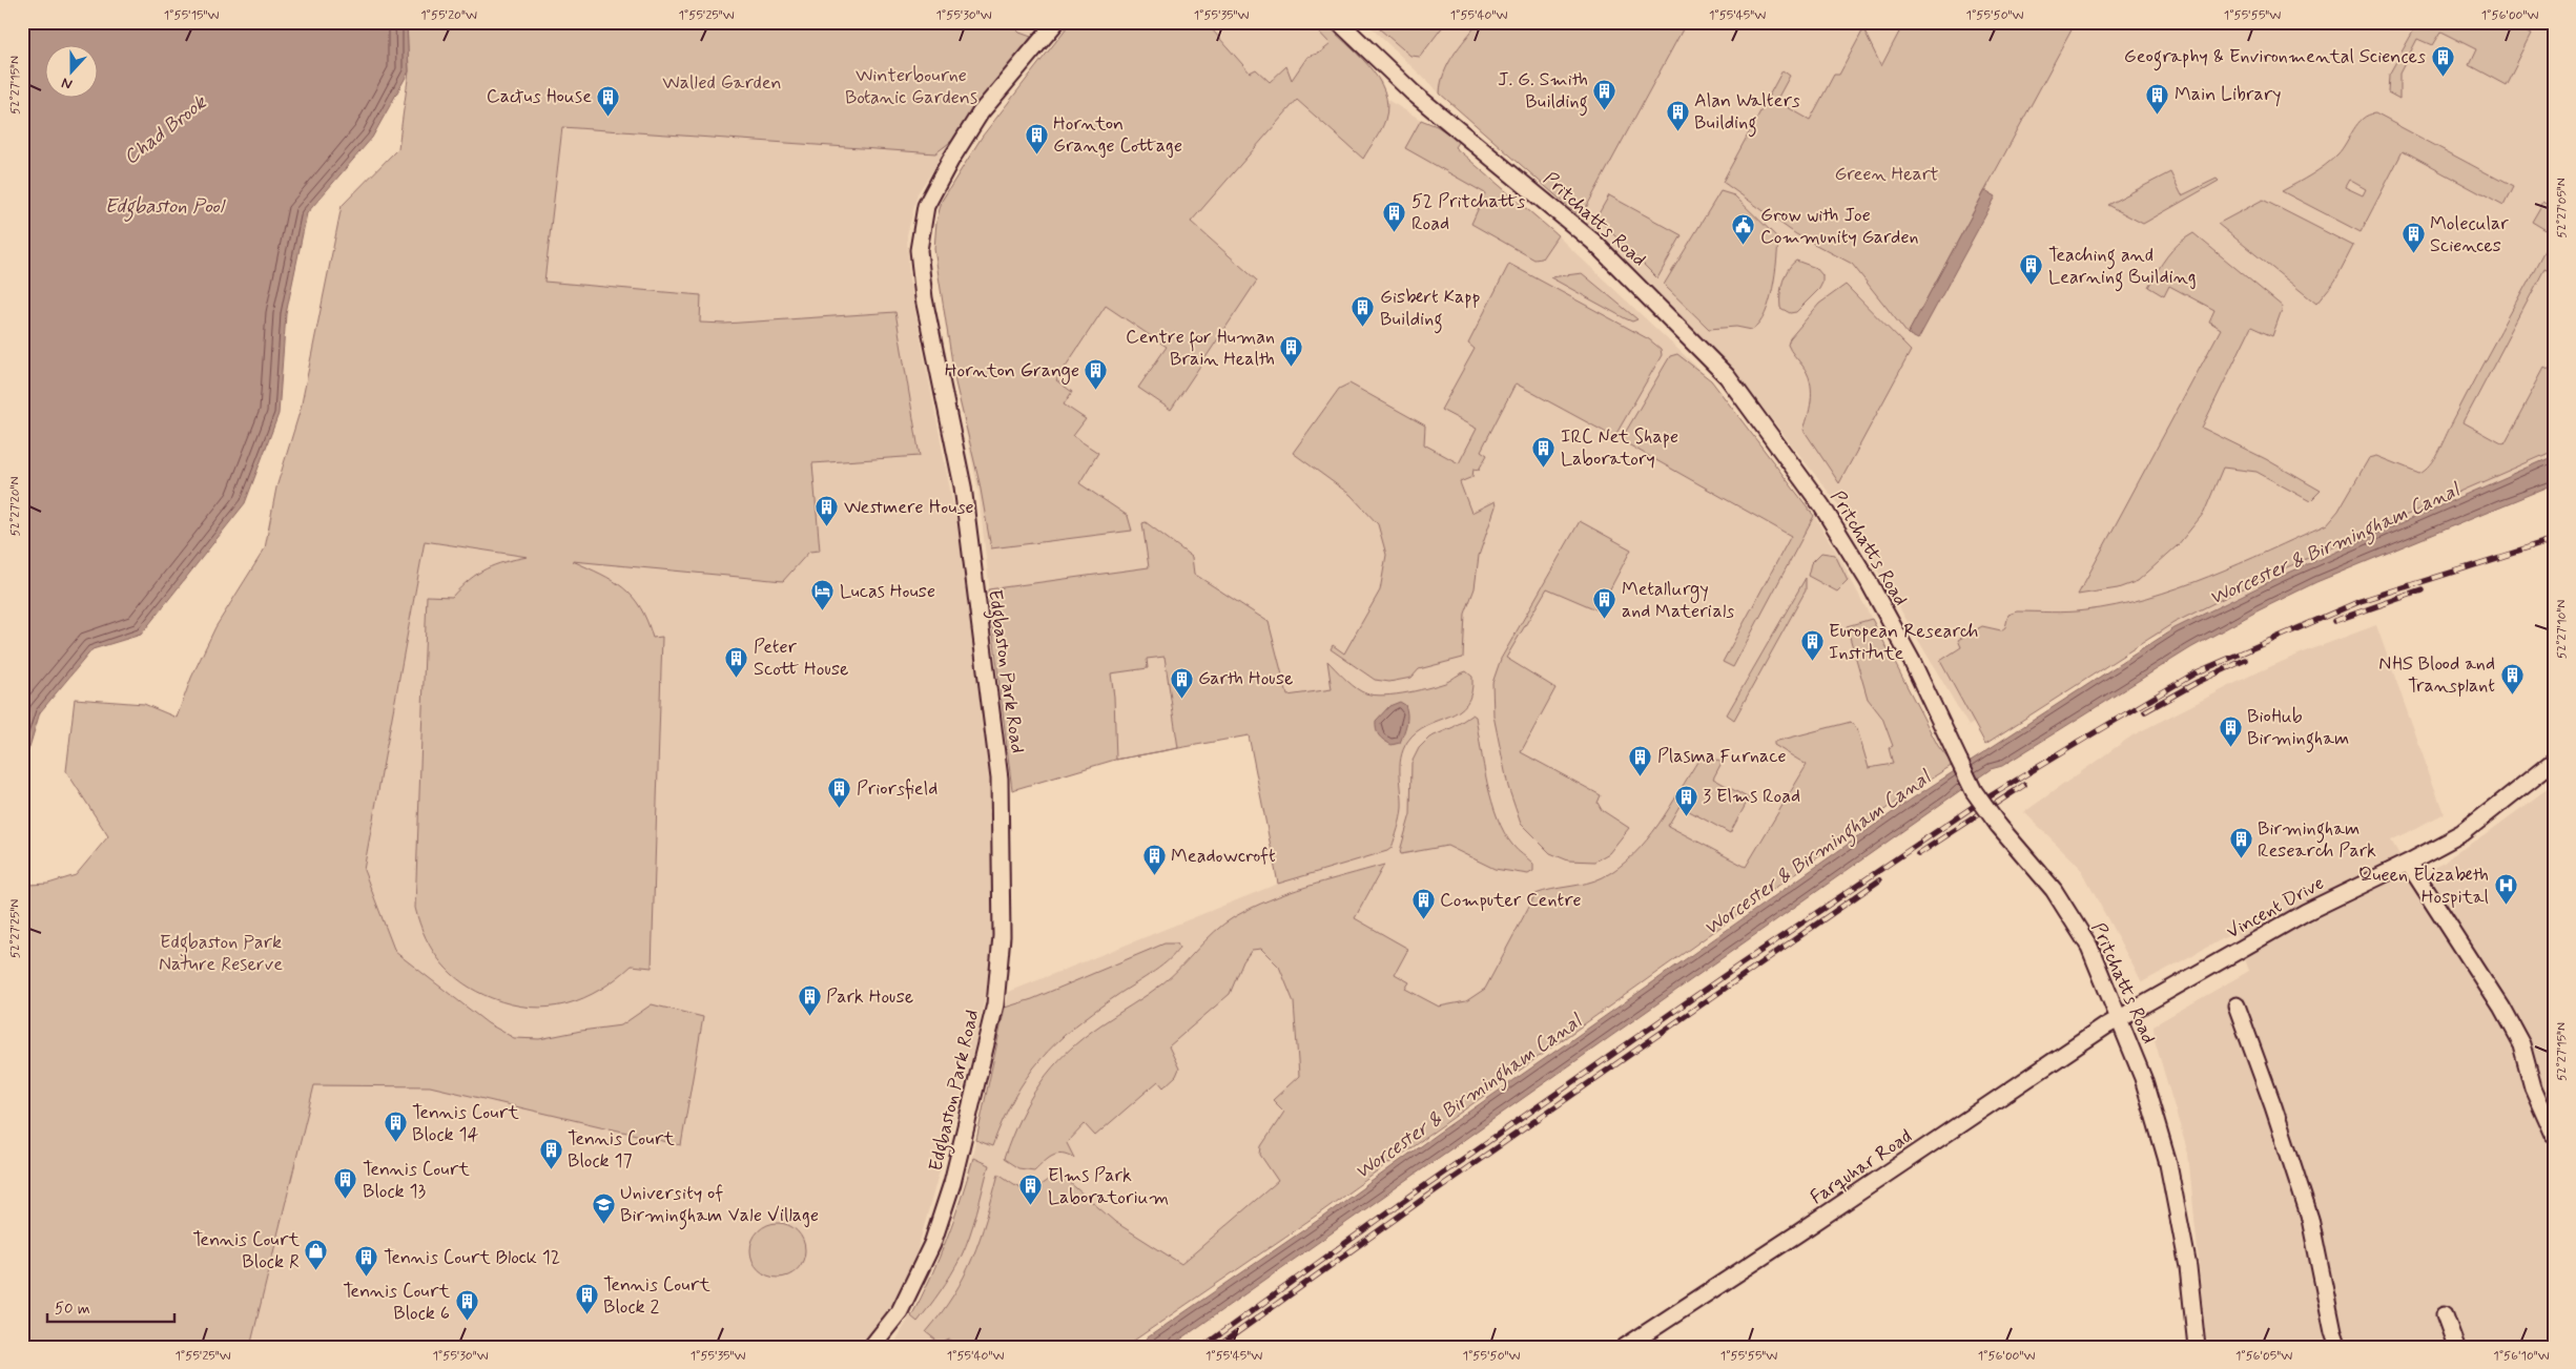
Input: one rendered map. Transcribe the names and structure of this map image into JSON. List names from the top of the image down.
{
  "streets": {
    "street": [
      "Pritchatts Road",
      "Edgbaston Park Road",
      "Vincent Drive",
      "Farquhar Road"
    ]
  },
  "crossings": [
    ["Pritchatts Road", "Vincent Drive"],
    ["Pritchatts Road", "Farquhar Road"],
    ["Vincent Drive", "Farquhar Road"]
  ],
  "water": ["Chad Brook", "Edgbaston Pool", "Worcester & Birmingham Canal"],
  "parks": [
    "Winterbourne Botanic Gardens",
    "Walled Garden",
    "Green Heart",
    "Edgbaston Park Nature Reserve"
  ],
  "places": {
    "building": [
      "Geography & Environmental Sciences",
      "J. G. Smith Building",
      "Main Library",
      "Cactus House",
      "Alan Walters Building",
      "Hornton Grange Cottage",
      "52 Pritchatts Road",
      "Molecular Sciences",
      "Teaching and Learning Building",
      "Gisbert Kapp Building",
      "Centre for Human Brain Health",
      "Hornton Grange",
      "IRC Net Shape Laboratory",
      "Westmere House",
      "Metallurgy and Materials",
      "European Research Institute",
      "Peter Scott House",
      "NHS Blood and Transplant",
      "Garth House",
      "BioHub Birmingham",
      "Plasma Furnace",
      "Priorsfield",
      "3 Elms Road",
      "Birmingham Research Park",
      "Meadowcroft",
      "Computer Centre",
      "Park House",
      "Tennis Court Block 14",
      "Tennis Court Block 17",
      "Tennis Court Block 13",
      "Elms Park Laboratorium",
      "Tennis Court Block 12",
      "Tennis Court Block 2",
      "Tennis Court Block 6"
    ],
    "public building": ["Grow with Joe Community Garden"],
    "hotel": ["Lucas House"],
    "hospital": ["Queen Elizabeth Hospital"],
    "school or university": ["University of Birmingham Vale Village"],
    "shop": ["Tennis Court Block R"]
  },
  "scale_bar": "50 m",
  "north": "bottom",
  "coordinates": [
    "1°55'15\"W",
    "1°55'20\"W",
    "1°55'25\"W",
    "1°55'30\"W",
    "1°55'35\"W",
    "1°55'40\"W",
    "1°55'45\"W",
    "1°55'50\"W",
    "1°55'55\"W",
    "1°56'00\"W",
    "52°27'15\"N",
    "52°27'05\"N",
    "52°27'20\"N",
    "52°27'10\"N",
    "52°27'25\"N",
    "1°56'05\"W",
    "1°56'10\"W"
  ]
}
